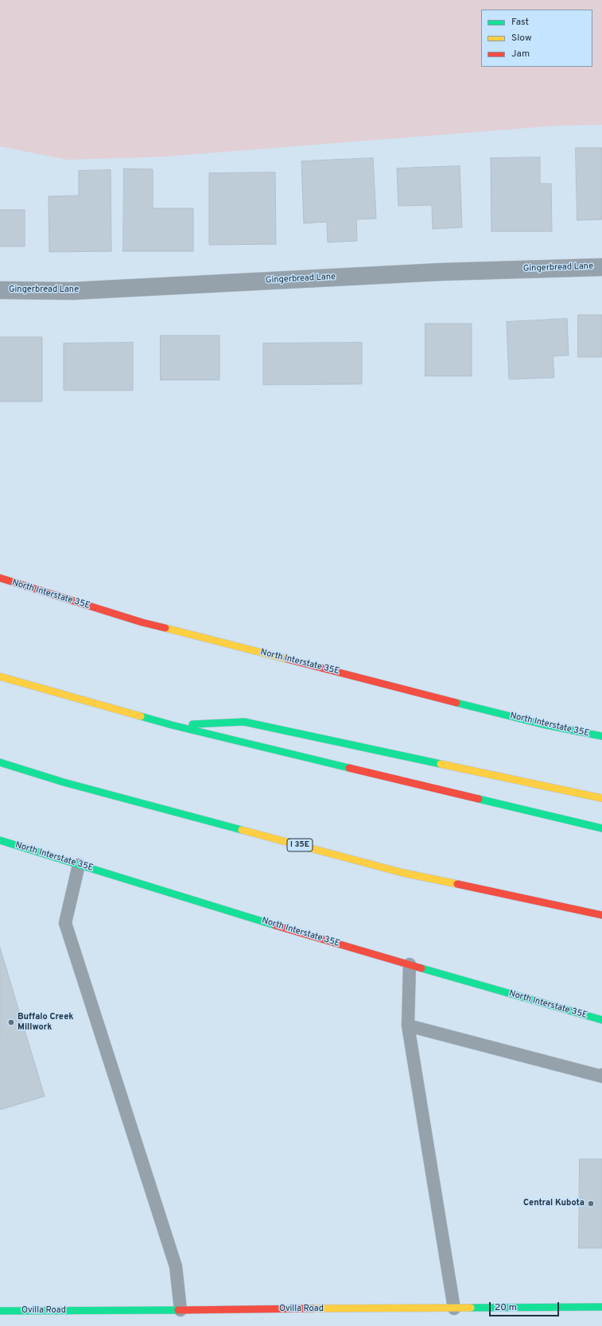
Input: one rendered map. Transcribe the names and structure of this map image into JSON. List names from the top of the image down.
{
  "streets": {
    "main road": ["North Interstate 35E", "I 35E", "Ovilla Road"],
    "street": ["Gingerbread Lane"]
  },
  "places": ["Buffalo Creek Millwork", "Central Kubota"],
  "legend": ["Fast", "Slow", "Jam"],
  "scale_bar": "20 m"
}
